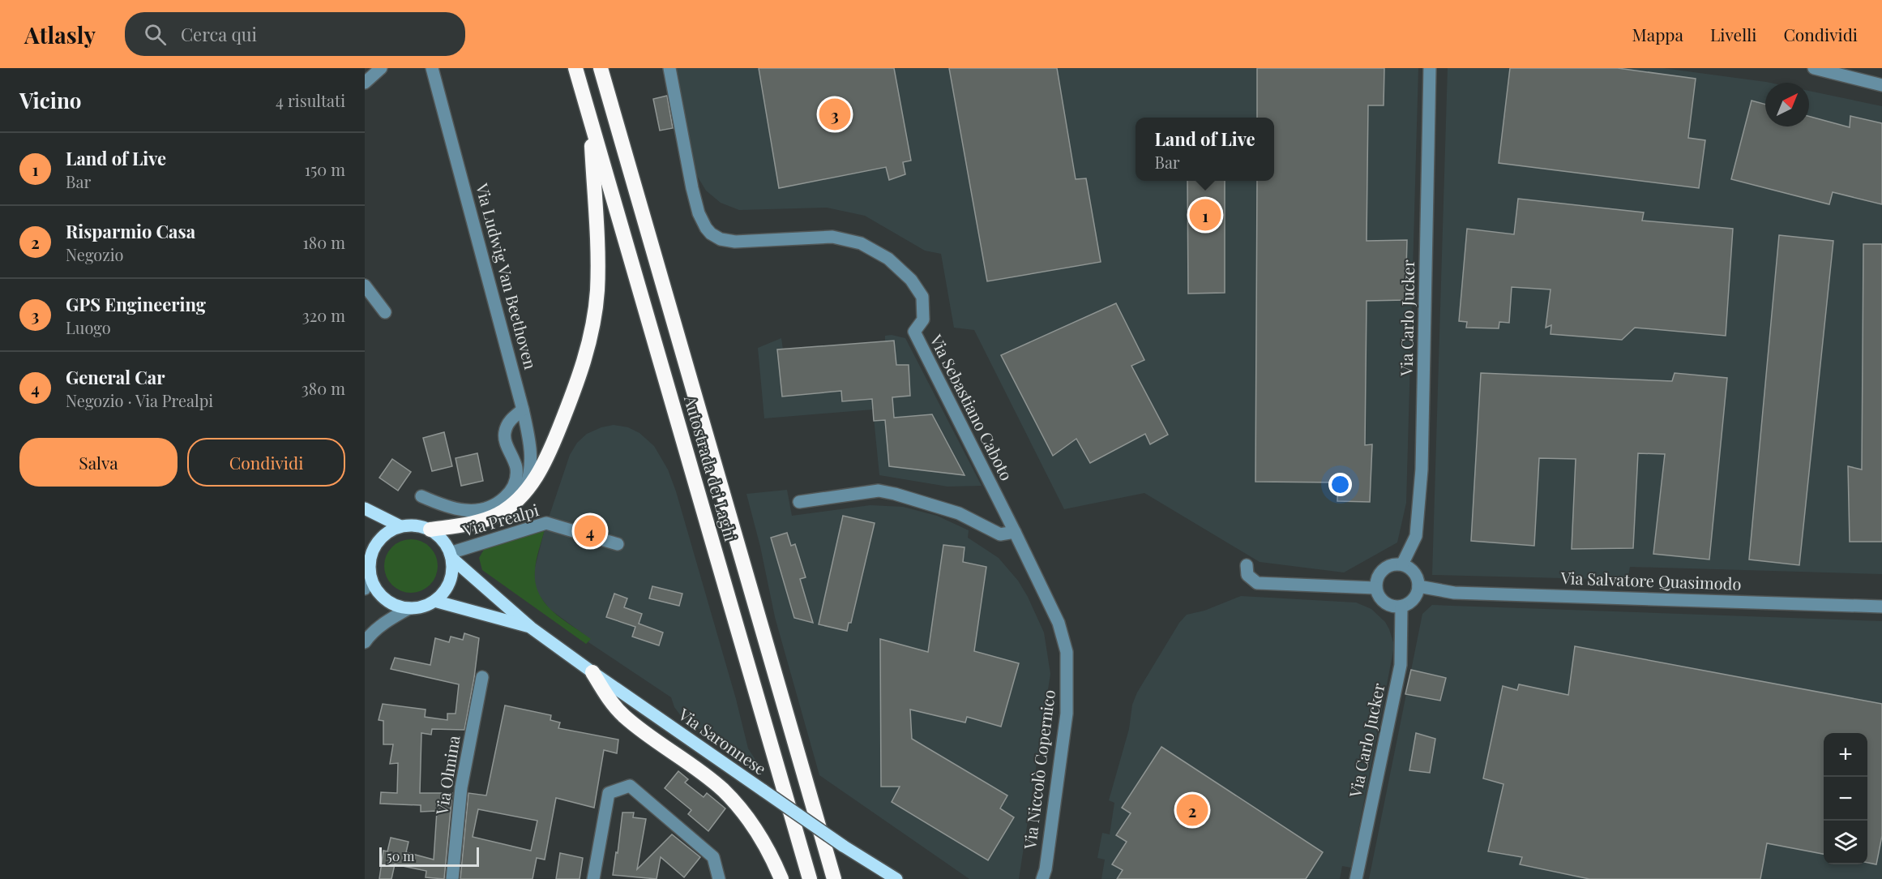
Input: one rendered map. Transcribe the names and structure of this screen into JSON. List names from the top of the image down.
{
  "streets": {
    "highway": ["Autostrada dei Laghi"],
    "main road": ["Via Saronnese"],
    "street": [
      "Via Ludwig Van Beethoven",
      "Via Carlo Jucker",
      "Via Sebastiano Caboto",
      "Via Prealpi",
      "Via Salvatore Quasimodo",
      "Via Niccolò Copernico",
      "Via Olmina"
    ]
  },
  "crossings": [
    ["Via Carlo Jucker", "Via Salvatore Quasimodo"],
    ["Via Sebastiano Caboto", "Via Niccolò Copernico"],
    ["Via Prealpi", "Via Saronnese"]
  ],
  "scale_bar": "50 m",
  "north": "top right",
  "page": {
    "header": "Atlasly",
    "search": "Cerca qui",
    "nav": ["Mappa", "Livelli", "Condividi"],
    "heading": ["Vicino", "4 risultati"],
    "pins": [
      "3",
      "1",
      "4",
      "2"
    ],
    "popup": ["Land of Live", "Bar"],
    "list": [
      {
        "mark": "1",
        "name": "Land of Live",
        "note": "Bar",
        "value": "150 m"
      },
      {
        "mark": "2",
        "name": "Risparmio Casa",
        "note": "Negozio",
        "value": "180 m"
      },
      {
        "mark": "3",
        "name": "GPS Engineering",
        "note": "Luogo",
        "value": "320 m"
      },
      {
        "mark": "4",
        "name": "General Car",
        "note": "Negozio · Via Prealpi",
        "value": "380 m"
      }
    ],
    "buttons": ["Salva", "Condividi"],
    "map_buttons": ["+", "−"],
    "scale": "50 m"
  }
}
